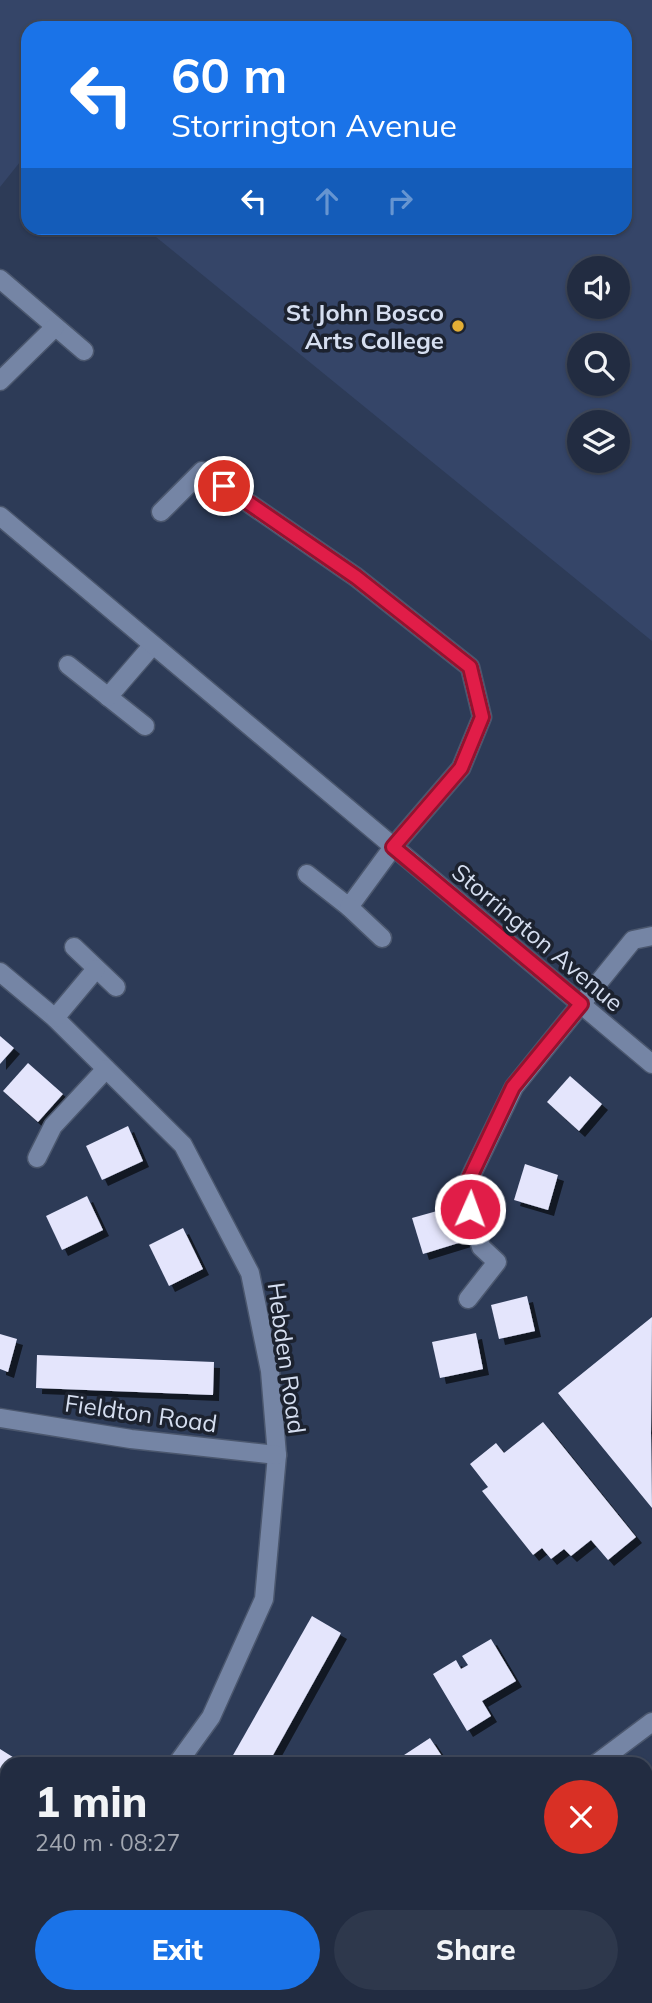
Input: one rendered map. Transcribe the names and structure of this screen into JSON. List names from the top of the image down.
{
  "streets": {
    "street": ["Storrington Avenue", "Hebden Road", "Fieldton Road"]
  },
  "crossings": [
    ["Hebden Road", "Fieldton Road"]
  ],
  "places": ["St John Bosco Arts College"],
  "page": {
    "turn": ["60 m", "Storrington Avenue"],
    "heading": ["1 min", "240 m · 08:27"],
    "buttons": ["Exit", "Share"]
  }
}
